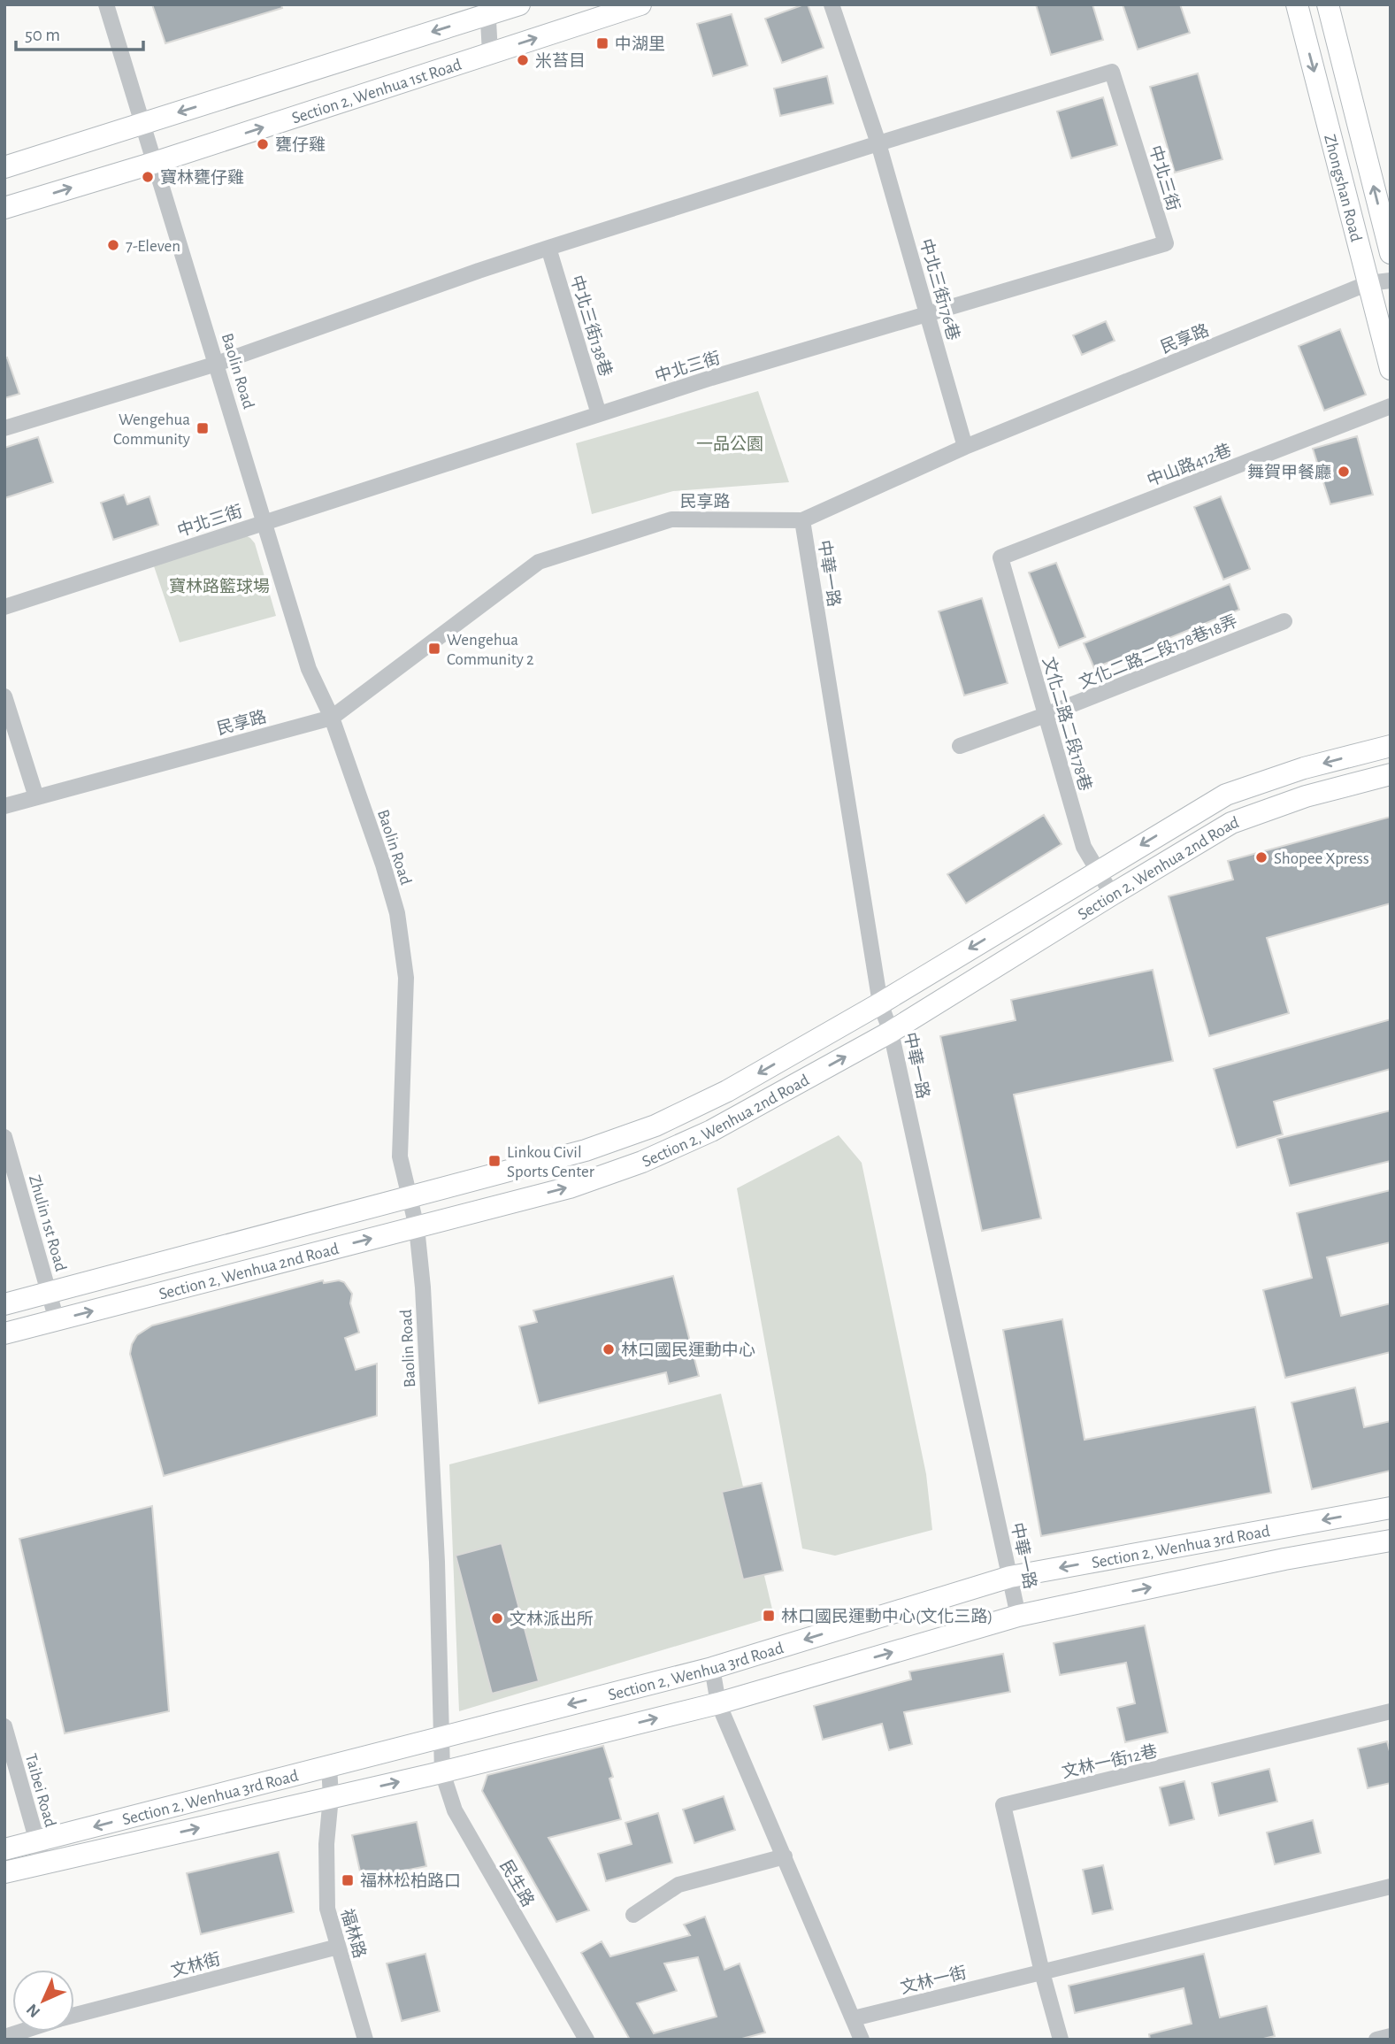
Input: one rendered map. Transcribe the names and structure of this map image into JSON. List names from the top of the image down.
{
  "streets": {
    "street": [
      "Section 2, Wenhua 1st Road",
      "中北三街",
      "Zhongshan Road",
      "中北三街176巷",
      "中北三街138巷",
      "民享路",
      "Baolin Road",
      "中山路412巷",
      "中華一路",
      "文化二路二段178巷18弄",
      "文化二路二段178巷",
      "Section 2, Wenhua 2nd Road",
      "Zhulin 1st Road",
      "Section 2, Wenhua 3rd Road",
      "文林一街12巷",
      "Taibei Road",
      "民生路",
      "福林路",
      "文林街",
      "文林一街"
    ]
  },
  "crossings": [
    ["Section 2, Wenhua 1st Road", "Baolin Road"],
    ["中北三街", "中北三街176巷"],
    ["中北三街", "中北三街138巷"],
    ["中北三街", "Baolin Road"],
    ["Zhongshan Road", "民享路"],
    ["中北三街176巷", "民享路"],
    ["民享路", "Baolin Road"],
    ["民享路", "中華一路"],
    ["Baolin Road", "Section 2, Wenhua 2nd Road"],
    ["Baolin Road", "Section 2, Wenhua 3rd Road"],
    ["Baolin Road", "民生路"],
    ["中山路412巷", "文化二路二段178巷"],
    ["中華一路", "Section 2, Wenhua 2nd Road"],
    ["中華一路", "Section 2, Wenhua 3rd Road"],
    ["文化二路二段178巷18弄", "文化二路二段178巷"],
    ["文化二路二段178巷", "Section 2, Wenhua 2nd Road"],
    ["Section 2, Wenhua 2nd Road", "Zhulin 1st Road"],
    ["Section 2, Wenhua 3rd Road", "Taibei Road"],
    ["Section 2, Wenhua 3rd Road", "民生路"],
    ["Section 2, Wenhua 3rd Road", "福林路"],
    ["文林一街12巷", "文林一街"],
    ["福林路", "文林街"]
  ],
  "parks": ["一品公園", "寶林路籃球場"],
  "places": {
    "transit": [
      "中湖里",
      "Wengehua Community",
      "Wengehua Community 2",
      "Linkou Civil Sports Center",
      "林口國民運動中心(文化三路)",
      "福林松柏路口"
    ],
    "other": [
      "米苔目",
      "甕仔雞",
      "寶林甕仔雞",
      "7-Eleven",
      "舞賀甲餐廳",
      "Shopee Xpress",
      "林口國民運動中心",
      "文林派出所"
    ]
  },
  "scale_bar": "50 m",
  "north": "bottom left"
}
